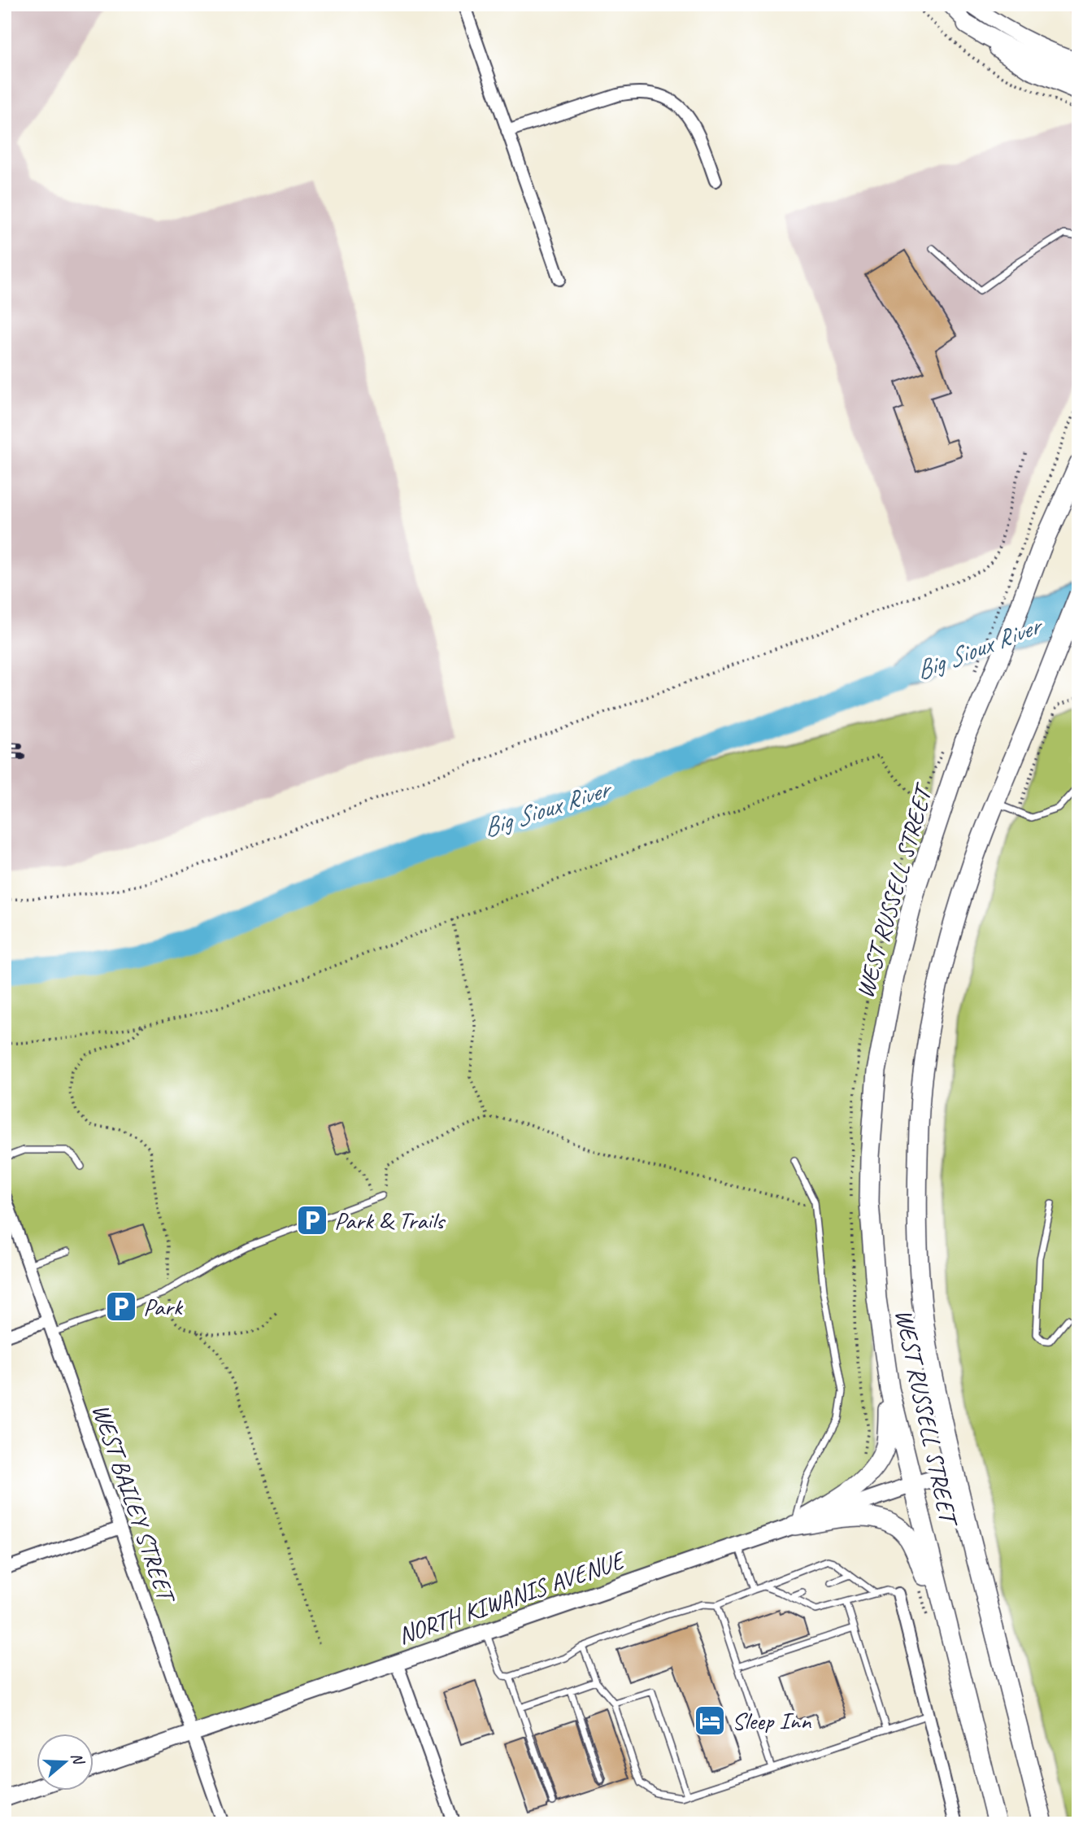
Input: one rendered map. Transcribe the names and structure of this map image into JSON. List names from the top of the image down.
{
  "streets": {
    "highway": ["WEST RUSSELL STREET"],
    "main road": ["NORTH KIWANIS AVENUE"],
    "street": ["WEST BAILEY STREET"]
  },
  "crossings": [
    ["WEST RUSSELL STREET", "NORTH KIWANIS AVENUE"],
    ["WEST BAILEY STREET", "NORTH KIWANIS AVENUE"]
  ],
  "water": ["Big Sioux River"],
  "places": {
    "parking": ["Park & Trails", "Park"],
    "hotel": ["Sleep Inn"]
  },
  "north": "right"
}
